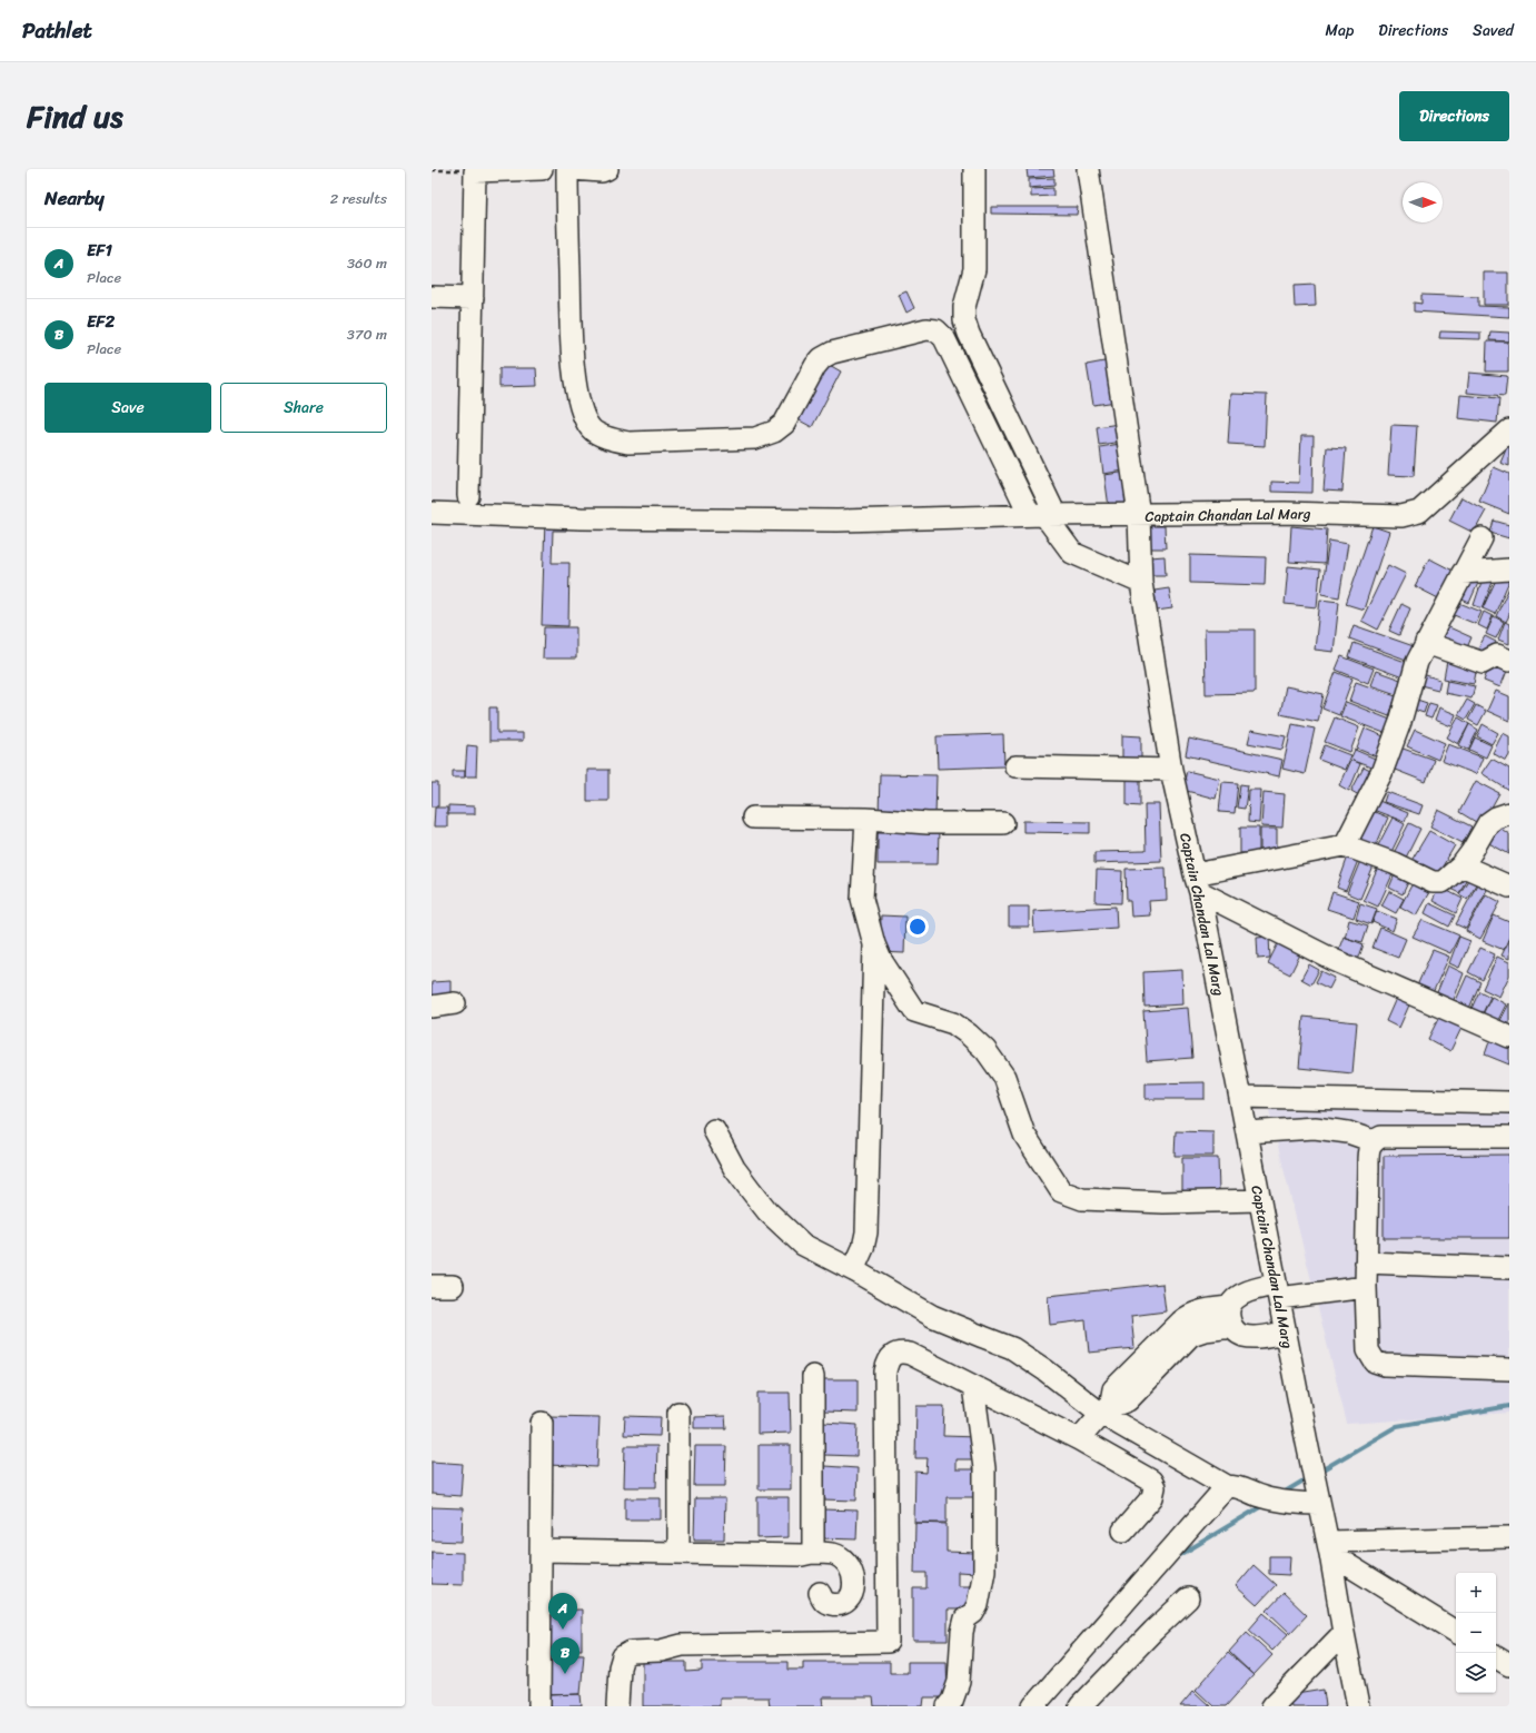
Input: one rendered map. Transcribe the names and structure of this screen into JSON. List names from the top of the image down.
{
  "streets": {
    "street": ["Captain Chandan Lal Marg"]
  },
  "north": "right",
  "page": {
    "header": "Pathlet",
    "nav": ["Map", "Directions", "Saved"],
    "title": "Find us",
    "buttons": [
      "Directions",
      ["Save", "Share"]
    ],
    "heading": ["Nearby", "2 results"],
    "list": [
      {
        "mark": "A",
        "name": "EF1",
        "note": "Place",
        "value": "360 m"
      },
      {
        "mark": "B",
        "name": "EF2",
        "note": "Place",
        "value": "370 m"
      }
    ],
    "map_buttons": ["+", "−"],
    "pins": ["A", "B"]
  }
}
